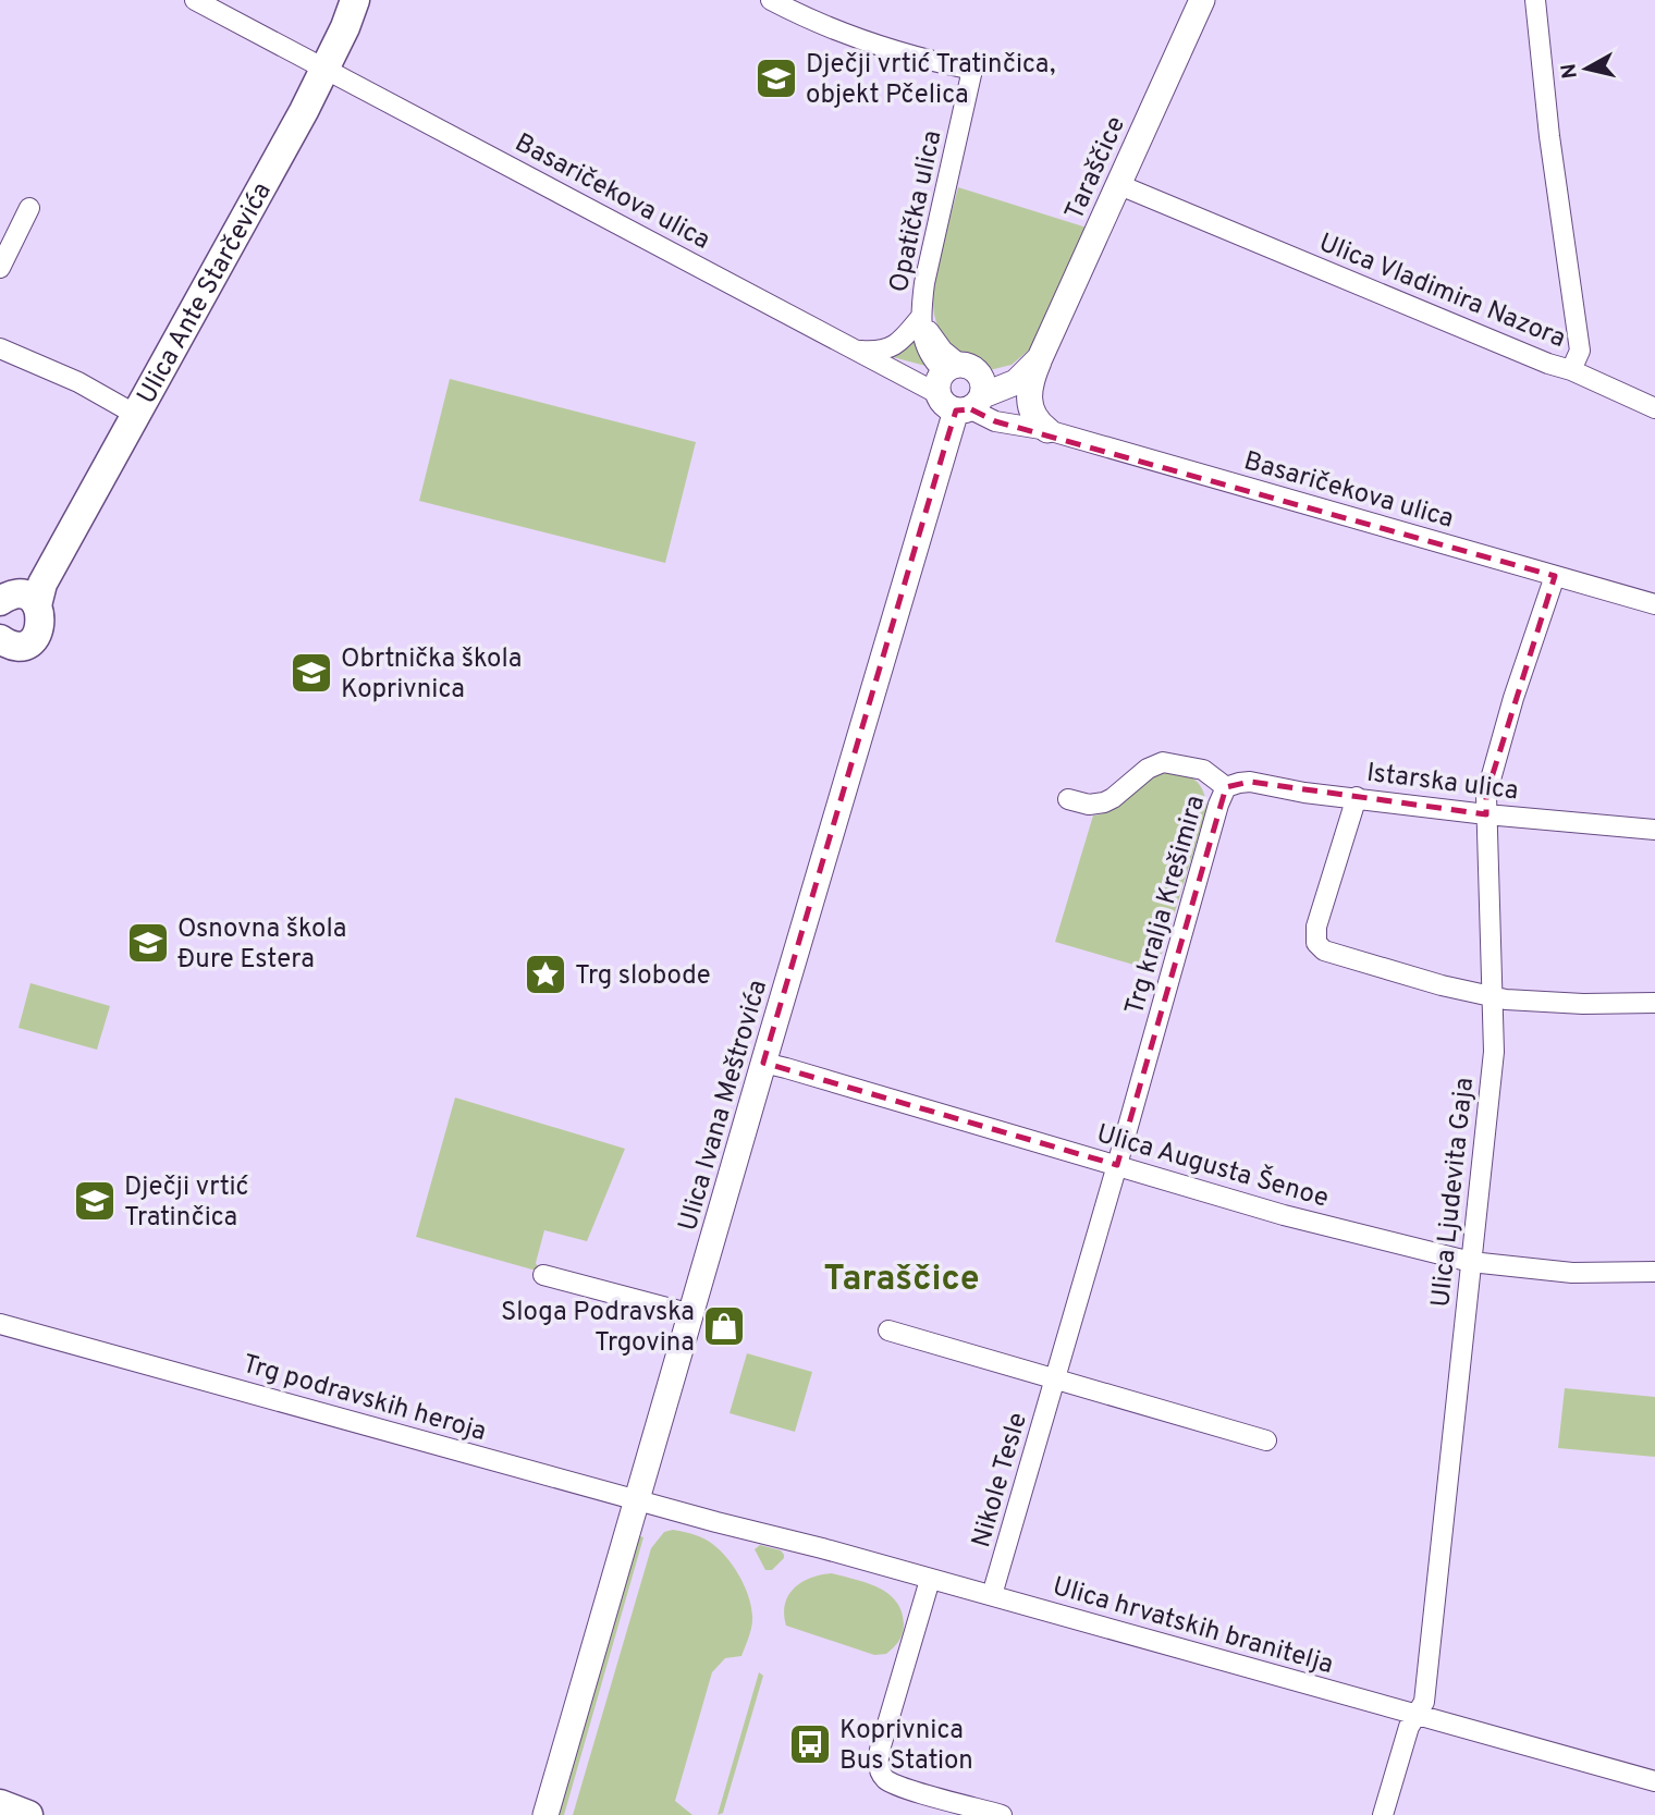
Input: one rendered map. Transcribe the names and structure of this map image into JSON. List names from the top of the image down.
{
  "streets": {
    "main road": ["Ulica Ante Starčevića"],
    "street": [
      "Taraščice",
      "Basaričekova ulica",
      "Opatička ulica",
      "Ulica Vladimira Nazora",
      "Istarska ulica",
      "Trg kralja Krešimira",
      "Ulica Ivana Meštrovića",
      "Ulica Augusta Šenoe",
      "Ulica Ljudevita Gaja",
      "Trg podravskih heroja",
      "Nikole Tesle",
      "Ulica hrvatskih branitelja"
    ]
  },
  "crossings": [
    ["Taraščice", "Basaričekova ulica"],
    ["Taraščice", "Opatička ulica"],
    ["Taraščice", "Ulica Vladimira Nazora"],
    ["Taraščice", "Ulica Ivana Meštrovića"],
    ["Basaričekova ulica", "Opatička ulica"],
    ["Basaričekova ulica", "Ulica Ante Starčevića"],
    ["Basaričekova ulica", "Ulica Ivana Meštrovića"],
    ["Basaričekova ulica", "Ulica Ljudevita Gaja"],
    ["Opatička ulica", "Ulica Ivana Meštrovića"],
    ["Istarska ulica", "Trg kralja Krešimira"],
    ["Istarska ulica", "Ulica Ljudevita Gaja"],
    ["Trg kralja Krešimira", "Ulica Augusta Šenoe"],
    ["Trg kralja Krešimira", "Nikole Tesle"],
    ["Ulica Ivana Meštrovića", "Ulica Augusta Šenoe"],
    ["Ulica Ivana Meštrovića", "Trg podravskih heroja"],
    ["Ulica Augusta Šenoe", "Ulica Ljudevita Gaja"],
    ["Ulica Augusta Šenoe", "Nikole Tesle"],
    ["Ulica Ljudevita Gaja", "Ulica hrvatskih branitelja"],
    ["Trg podravskih heroja", "Ulica hrvatskih branitelja"],
    ["Nikole Tesle", "Ulica hrvatskih branitelja"]
  ],
  "districts": ["Taraščice"],
  "places": {
    "school or university": [
      "Dječji vrtić Tratinčica, objekt Pčelica",
      "Obrtnička škola Koprivnica",
      "Osnovna škola Đure Estera",
      "Dječji vrtić Tratinčica"
    ],
    "place": ["Trg slobode"],
    "shop": ["Sloga Podravska Trgovina"],
    "bus stop": ["Koprivnica Bus Station"]
  },
  "north": "left"
}
